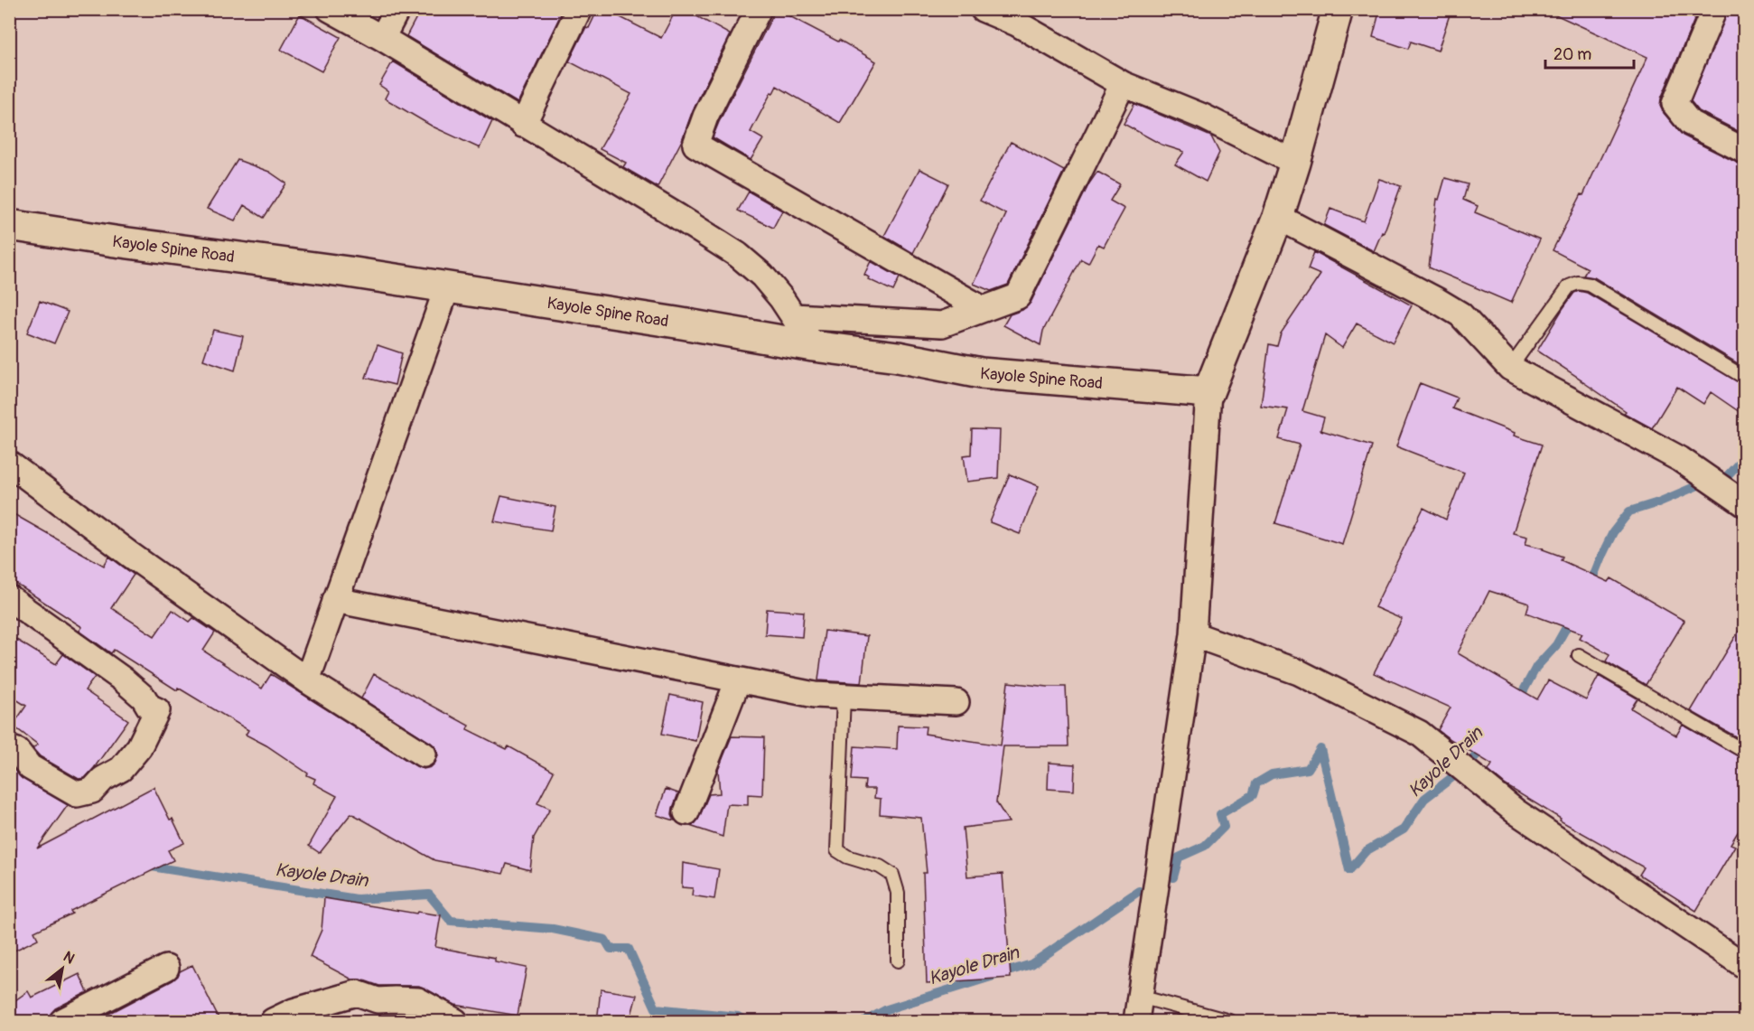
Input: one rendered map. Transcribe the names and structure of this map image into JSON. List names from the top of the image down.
{
  "streets": {
    "main road": ["Kayole Spine Road"]
  },
  "water": ["Kayole Drain"],
  "scale_bar": "20 m",
  "north": "top right"
}
